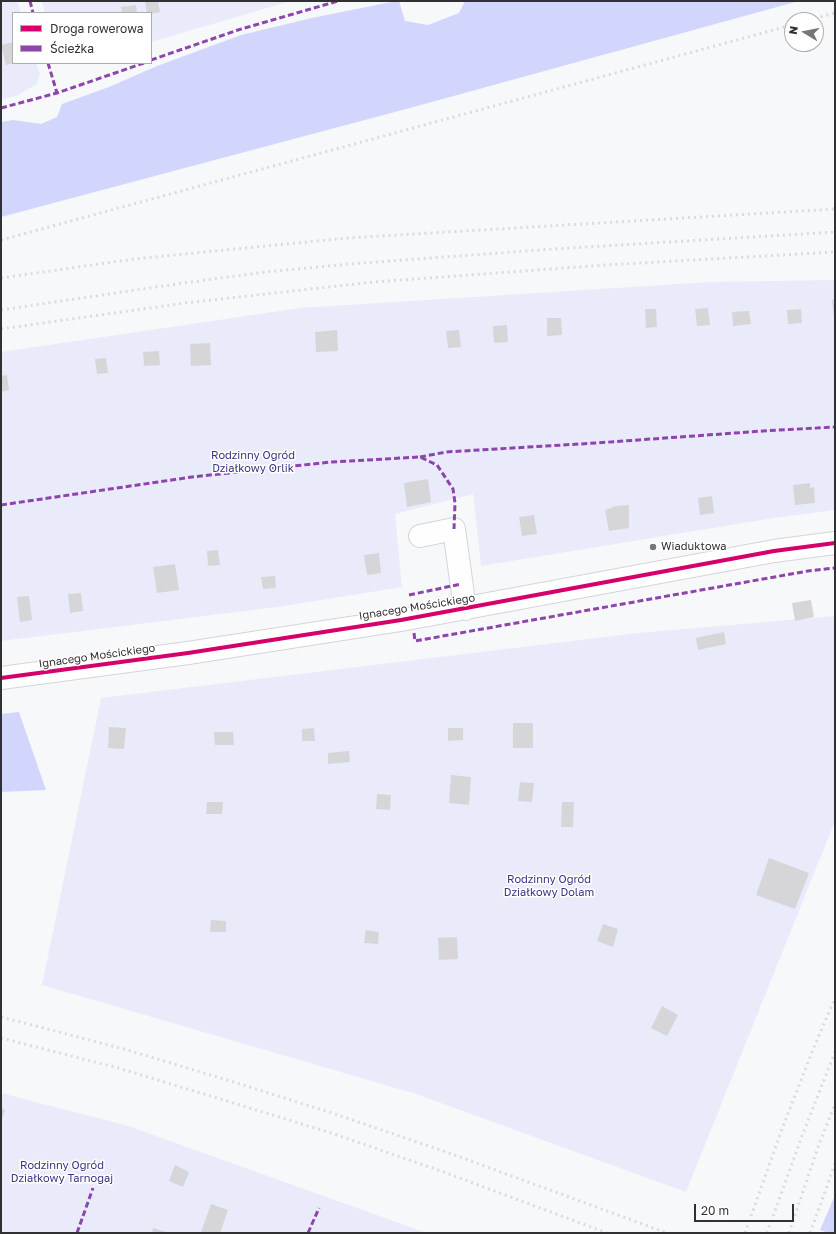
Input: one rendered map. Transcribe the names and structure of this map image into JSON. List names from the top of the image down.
{
  "streets": {
    "street": ["Ignacego Mościckiego"]
  },
  "parks": ["Rodzinny Ogród Działkowy Orlik", "Rodzinny Ogród Działkowy Dolam", "Rodzinny Ogród Działkowy Tarnogaj"],
  "places": ["Wiaduktowa"],
  "legend": ["Droga rowerowa", "Ścieżka"],
  "scale_bar": "20 m",
  "north": "left"
}
